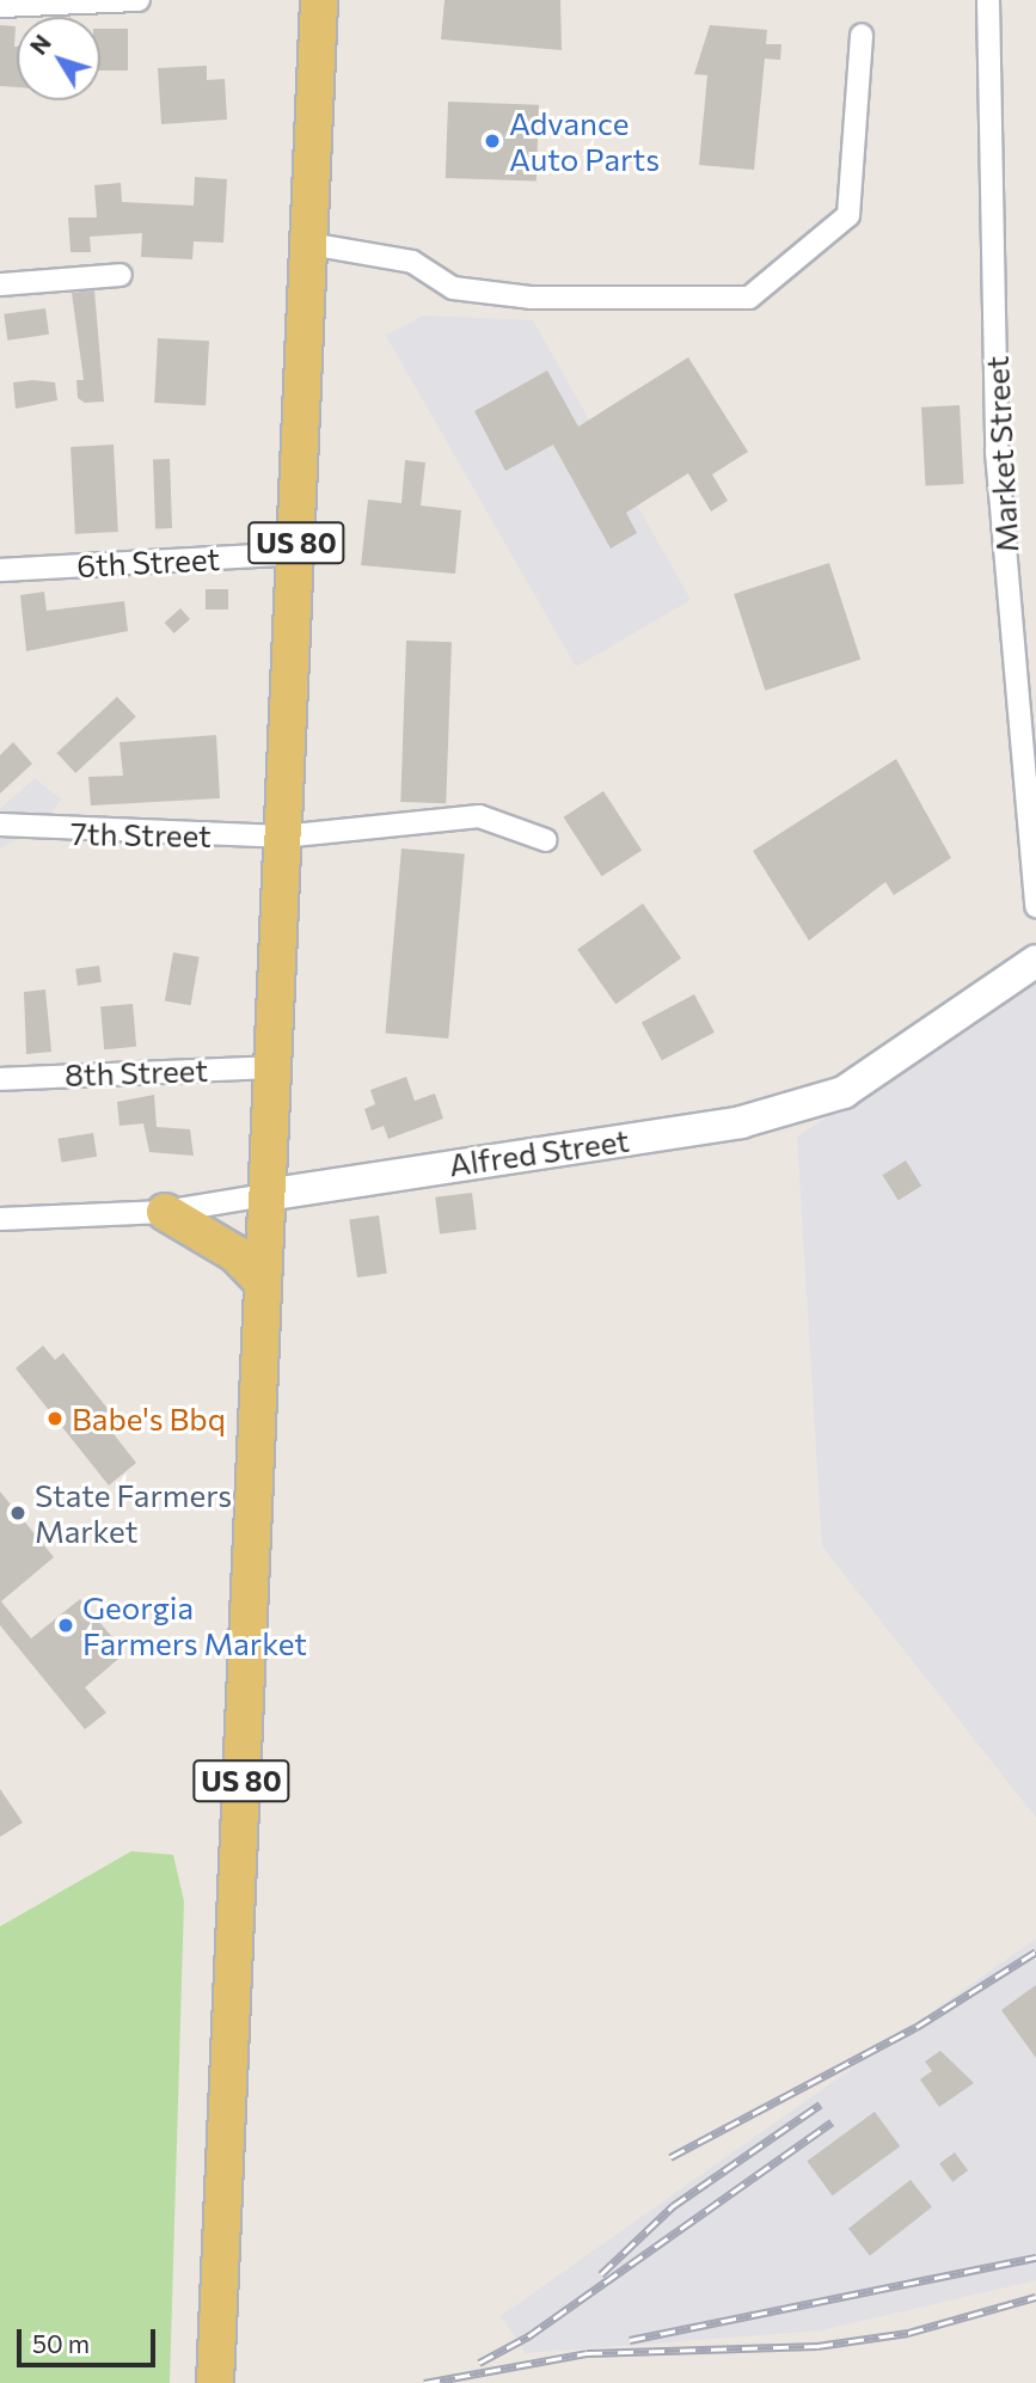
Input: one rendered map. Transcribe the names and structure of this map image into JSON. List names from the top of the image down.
{
  "streets": {
    "main road": ["US 80", "Alfred Street"],
    "street": [
      "Market Street",
      "6th Street",
      "7th Street",
      "8th Street"
    ]
  },
  "crossings": [
    ["US 80", "6th Street"],
    ["US 80", "7th Street"],
    ["US 80", "8th Street"],
    ["US 80", "Alfred Street"]
  ],
  "places": [
    "Advance Auto Parts",
    "Babe's Bbq",
    "State Farmers Market",
    "Georgia Farmers Market"
  ],
  "scale_bar": "50 m",
  "north": "top left"
}
